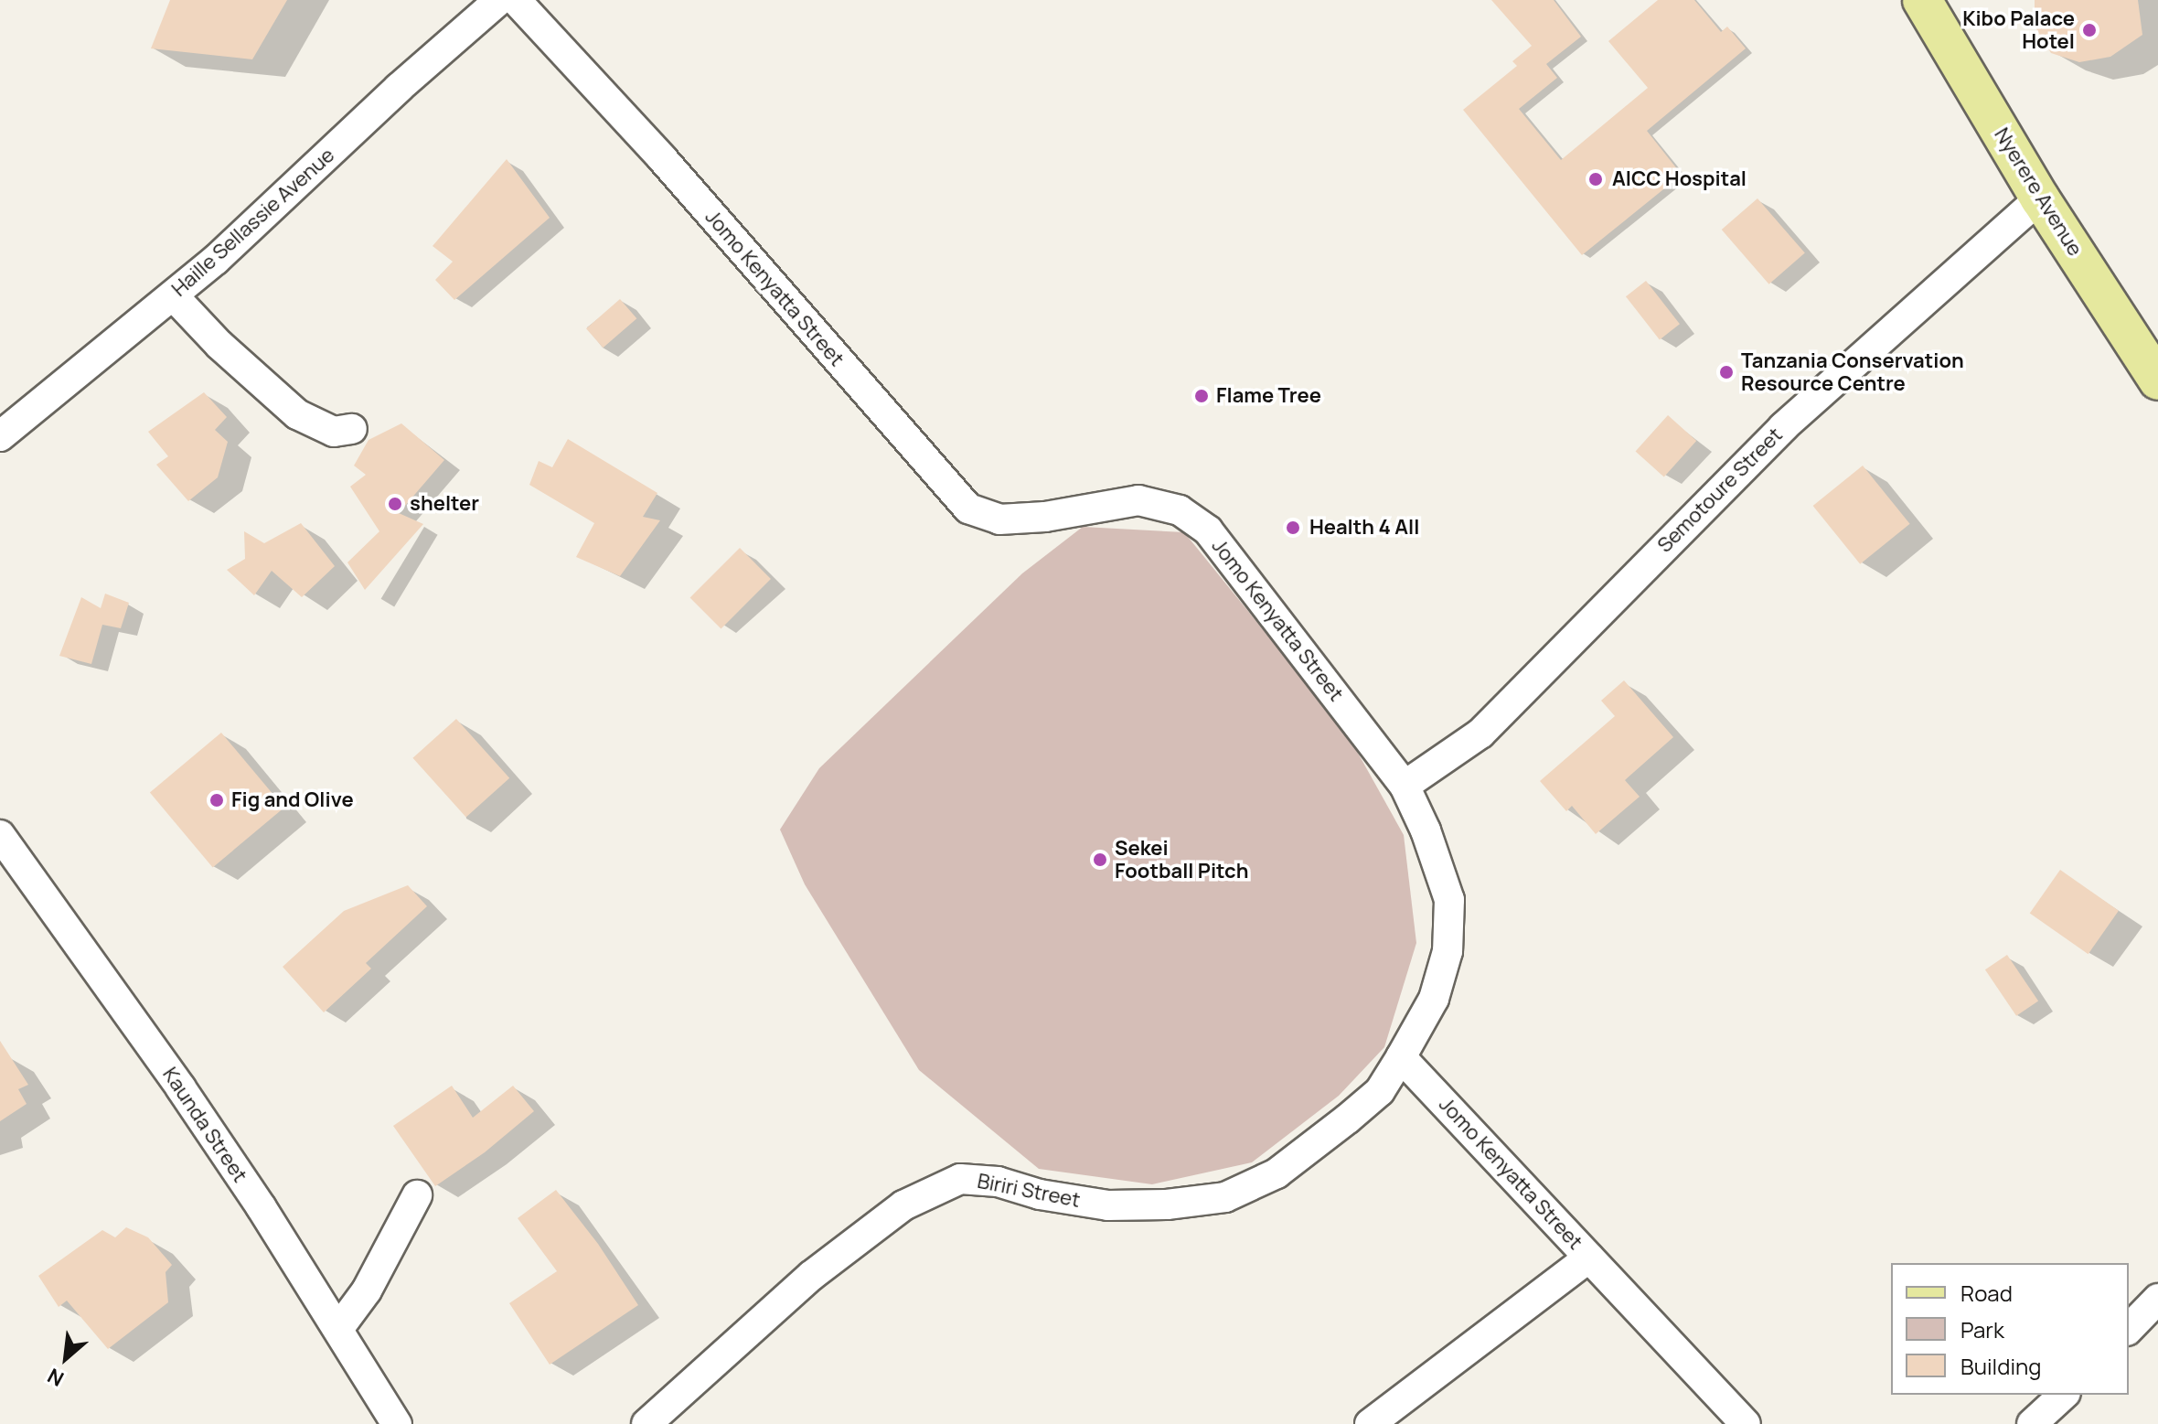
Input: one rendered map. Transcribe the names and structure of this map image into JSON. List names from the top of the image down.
{
  "streets": {
    "main road": ["Nyerere Avenue"],
    "street": [
      "Haille Sellassie Avenue",
      "Jomo Kenyatta Street",
      "Semotoure Street",
      "Kaunda Street",
      "Biriri Street"
    ]
  },
  "crossings": [
    ["Nyerere Avenue", "Semotoure Street"],
    ["Jomo Kenyatta Street", "Semotoure Street"],
    ["Jomo Kenyatta Street", "Biriri Street"]
  ],
  "places": [
    "Kibo Palace Hotel",
    "AICC Hospital",
    "Tanzania Conservation Resource Centre",
    "Flame Tree",
    "shelter",
    "Health 4 All",
    "Fig and Olive",
    "Sekei Football Pitch"
  ],
  "legend": ["Road", "Park", "Building"],
  "north": "bottom left"
}
